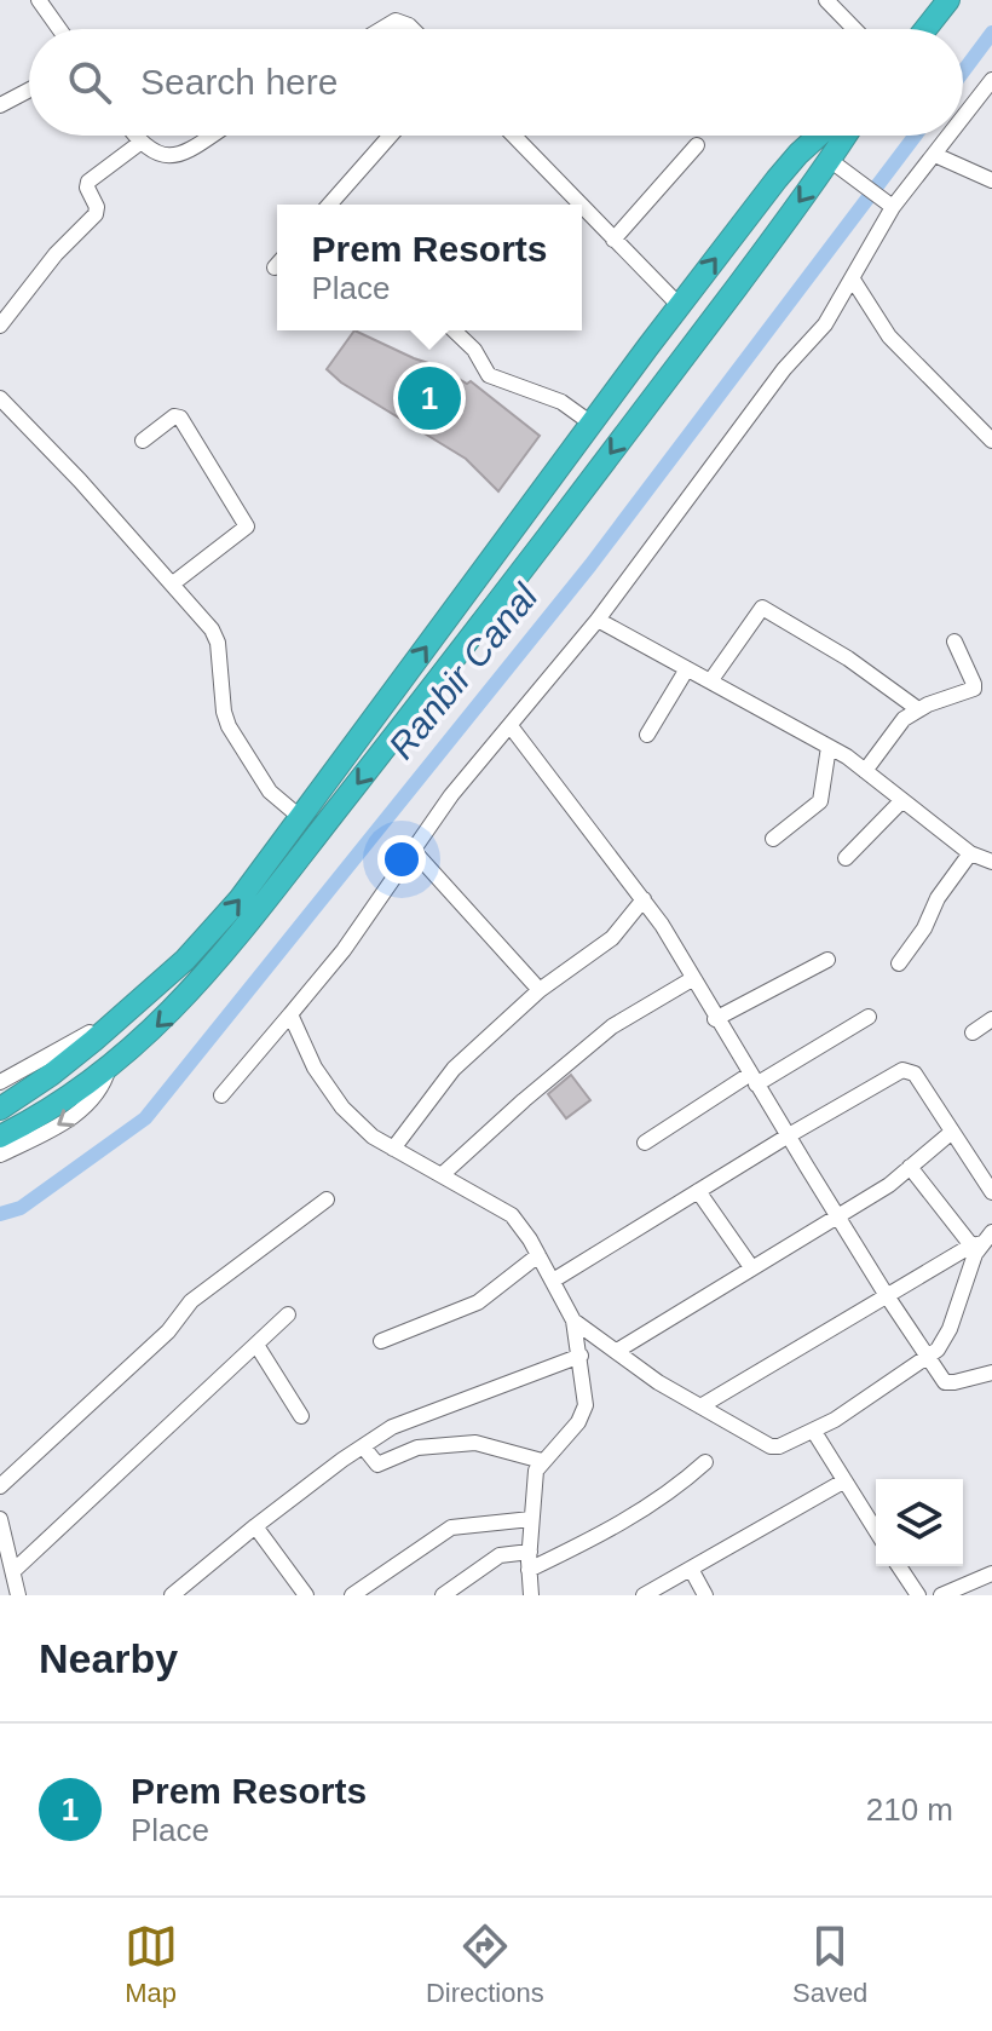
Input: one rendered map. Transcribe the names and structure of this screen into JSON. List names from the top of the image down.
{
  "water": ["Ranbir Canal"],
  "page": {
    "search": "Search here",
    "popup": ["Prem Resorts", "Place"],
    "pins": "1",
    "heading": "Nearby",
    "list": [
      {
        "mark": "1",
        "name": "Prem Resorts",
        "note": "Place",
        "value": "210 m"
      }
    ],
    "nav": ["Map", "Directions", "Saved"]
  }
}
